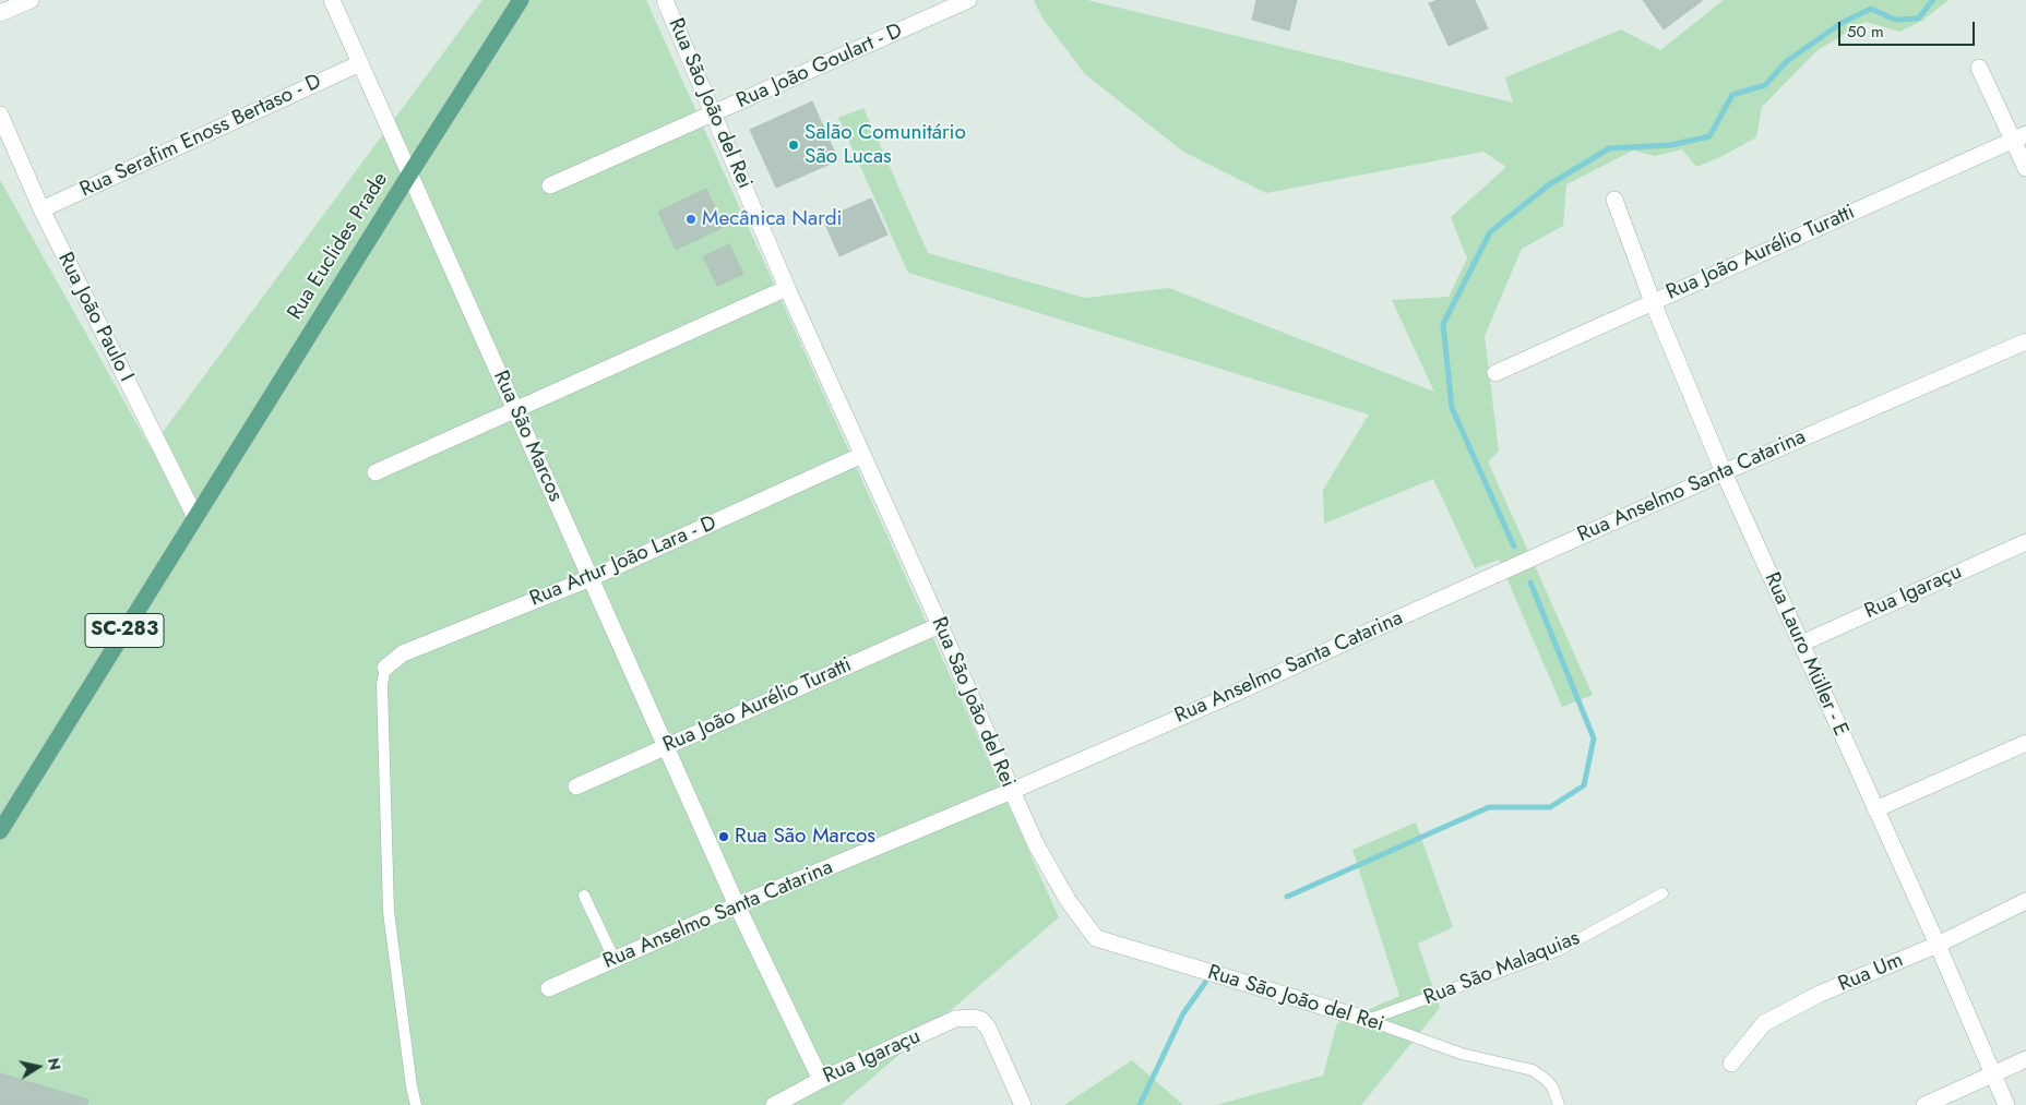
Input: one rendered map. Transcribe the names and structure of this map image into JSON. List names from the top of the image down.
{
  "streets": {
    "main road": ["Rua Euclides Prade", "SC-283"],
    "street": [
      "Rua João Goulart - D",
      "Rua São João del Rei",
      "Rua Serafim Enoss Bertaso - D",
      "Rua João Aurélio Turatti",
      "Rua João Paulo I",
      "Rua São Marcos",
      "Rua Anselmo Santa Catarina",
      "Rua Artur João Lara - D",
      "Rua Igaraçu",
      "Rua Lauro Müller - E",
      "Rua Um"
    ],
    "lane": ["Rua São Malaquias"]
  },
  "crossings": [
    ["Rua João Goulart - D", "Rua São João del Rei"],
    ["Rua São João del Rei", "Rua João Aurélio Turatti"],
    ["Rua São João del Rei", "Rua Anselmo Santa Catarina"],
    ["Rua São João del Rei", "Rua Artur João Lara - D"],
    ["Rua São João del Rei", "Rua São Malaquias"],
    ["Rua Serafim Enoss Bertaso - D", "Rua João Paulo I"],
    ["Rua Serafim Enoss Bertaso - D", "Rua São Marcos"],
    ["Rua Euclides Prade", "Rua João Paulo I"],
    ["Rua Euclides Prade", "Rua São Marcos"],
    ["Rua Euclides Prade", "SC-283"],
    ["Rua João Aurélio Turatti", "Rua São Marcos"],
    ["Rua João Aurélio Turatti", "Rua Lauro Müller - E"],
    ["Rua João Paulo I", "SC-283"],
    ["Rua São Marcos", "Rua Anselmo Santa Catarina"],
    ["Rua São Marcos", "Rua Artur João Lara - D"],
    ["Rua São Marcos", "Rua Igaraçu"],
    ["Rua Anselmo Santa Catarina", "Rua Lauro Müller - E"],
    ["Rua Igaraçu", "Rua Lauro Müller - E"],
    ["Rua Lauro Müller - E", "Rua Um"]
  ],
  "places": ["Salão Comunitário São Lucas", "Mecânica Nardi", "Rua São Marcos"],
  "scale_bar": "50 m",
  "north": "right"
}
